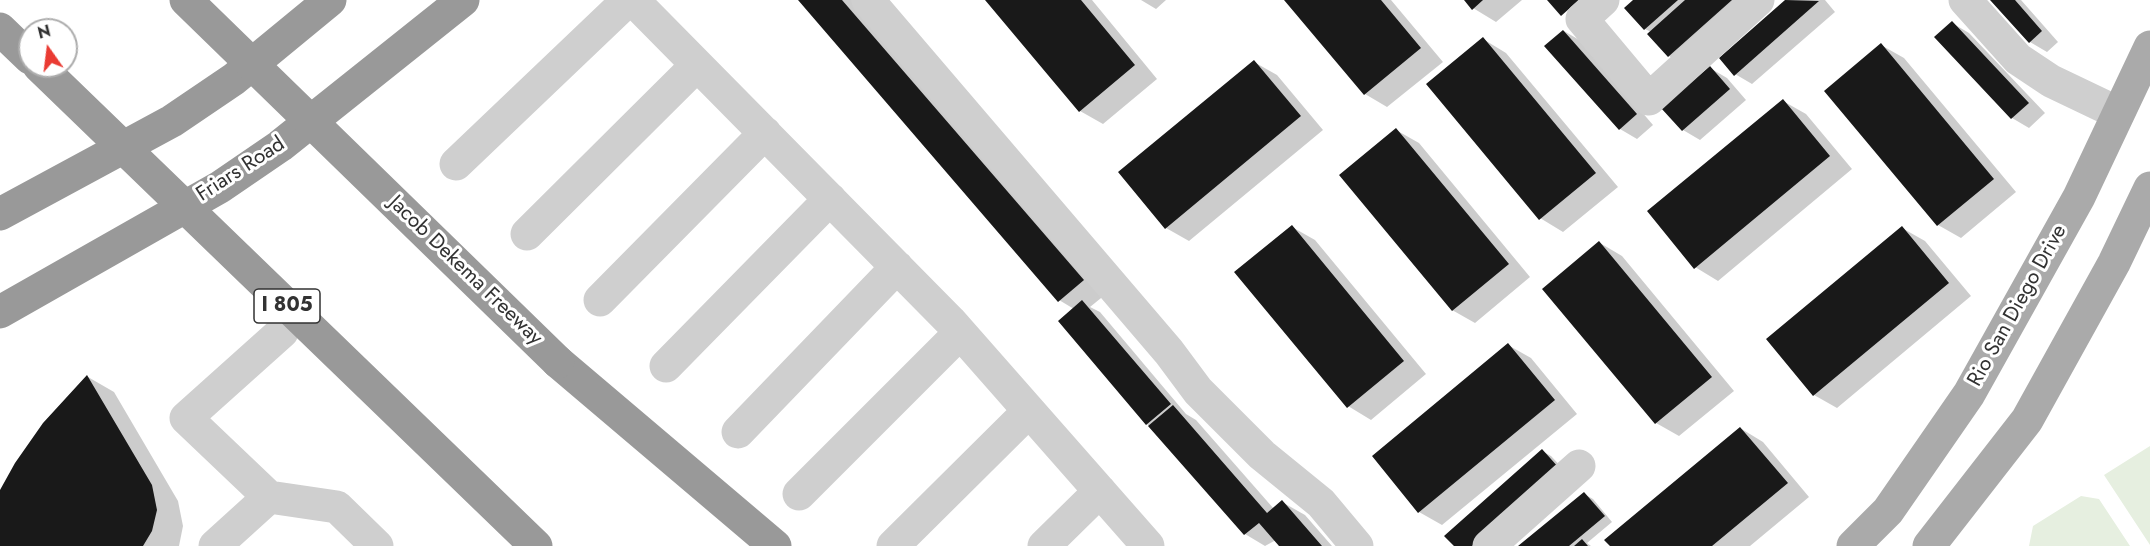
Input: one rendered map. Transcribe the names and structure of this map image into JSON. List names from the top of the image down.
{
  "streets": {
    "highway": ["Friars Road", "Jacob Dekema Freeway", "I 805"],
    "main road": ["Rio San Diego Drive"]
  },
  "north": "top"
}
